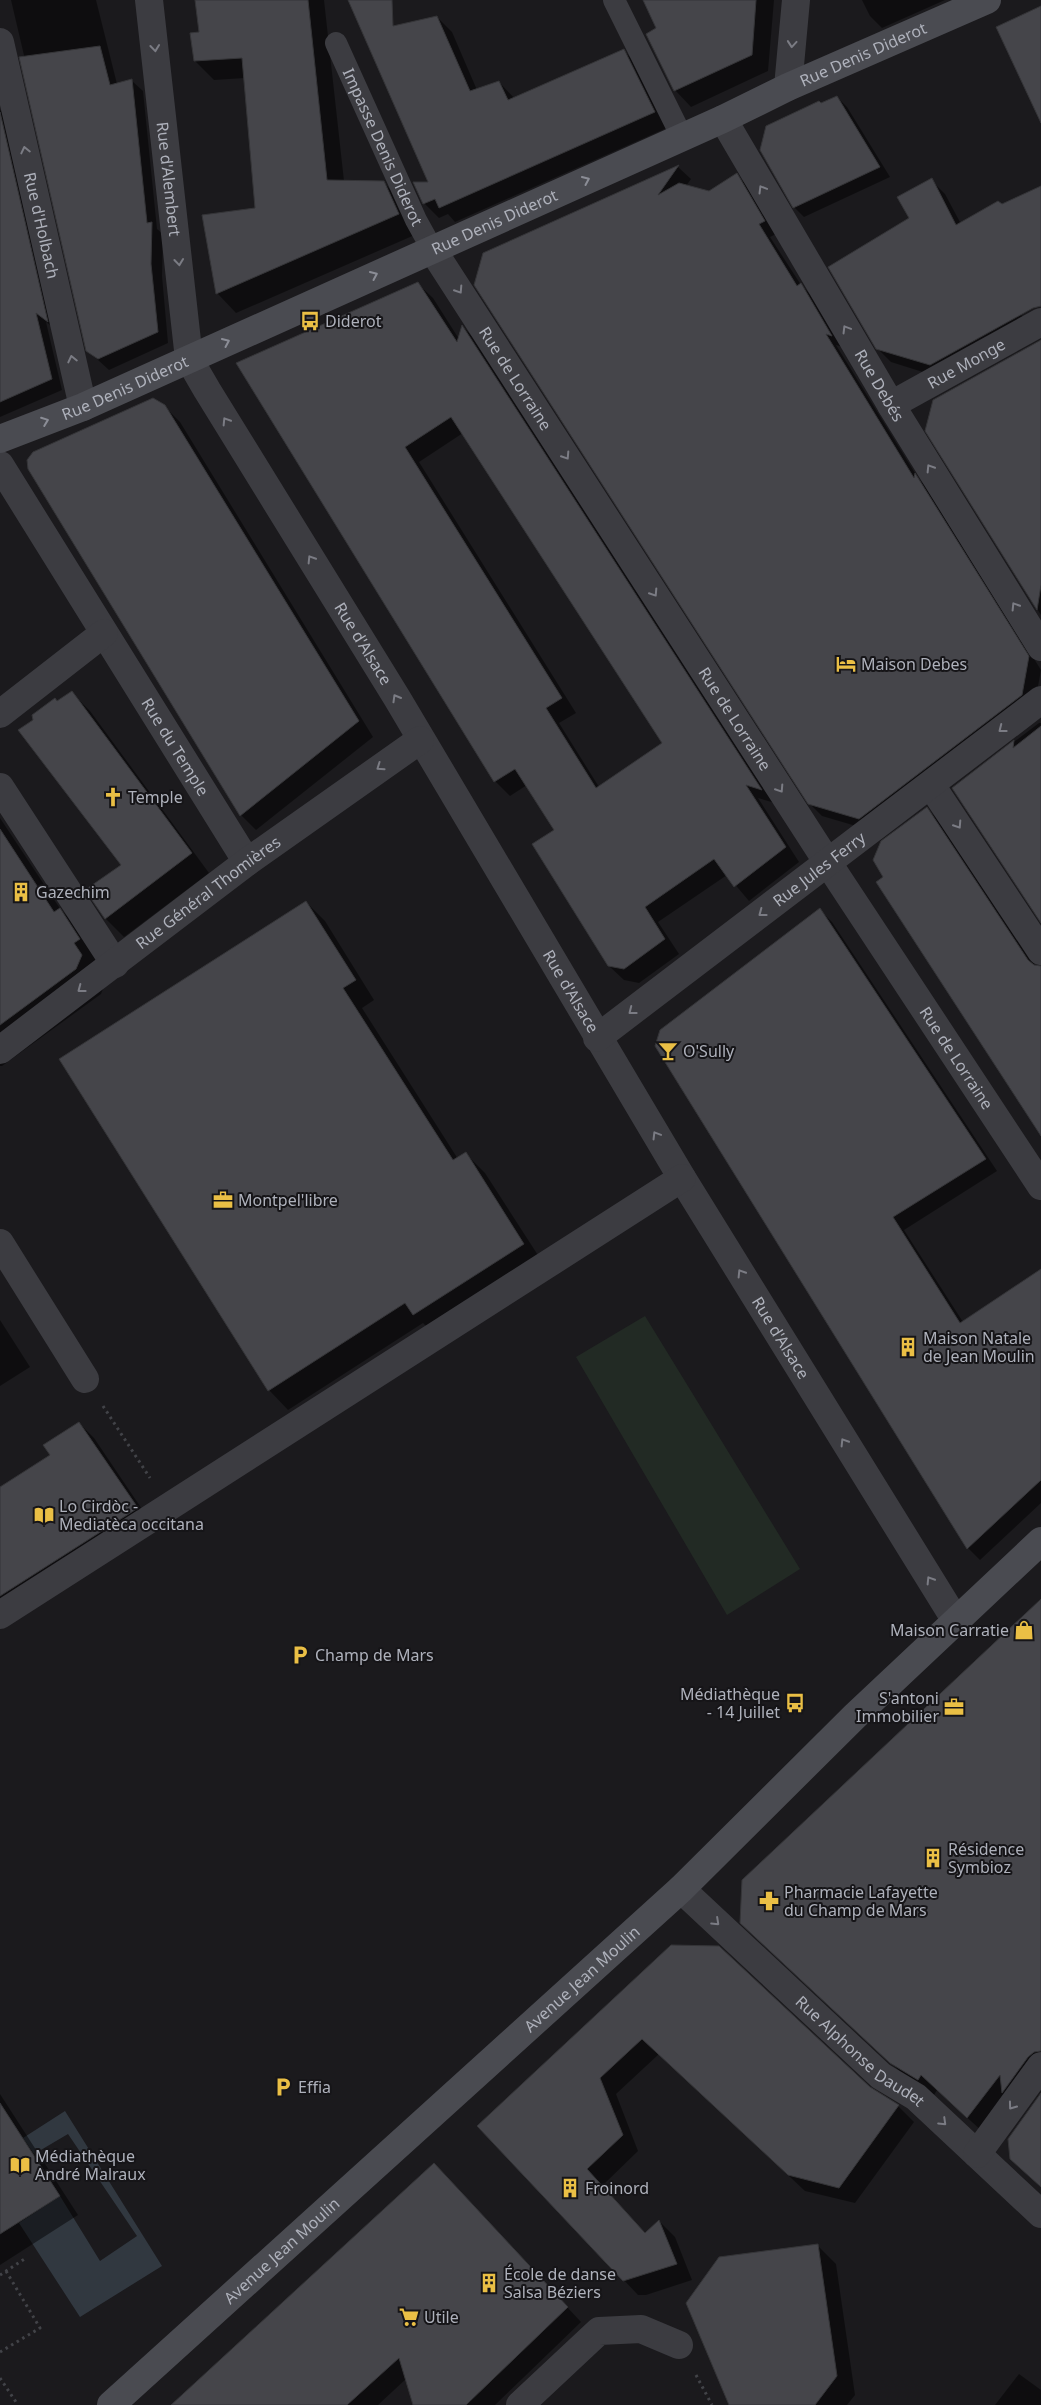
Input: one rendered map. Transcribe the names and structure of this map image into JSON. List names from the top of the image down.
{
  "streets": {
    "street": [
      "Rue Denis Diderot",
      "Rue d'Alembert",
      "Rue d'Holbach",
      "Rue Monge",
      "Rue de Lorraine",
      "Rue Debés",
      "Rue d'Alsace",
      "Rue du Temple",
      "Rue Jules Ferry",
      "Rue Général Thomières",
      "Avenue Jean Moulin",
      "Rue Alphonse Daudet"
    ],
    "lane": ["Impasse Denis Diderot"]
  },
  "crossings": [
    ["Rue Denis Diderot", "Impasse Denis Diderot"],
    ["Rue Denis Diderot", "Rue d'Alembert"],
    ["Rue Denis Diderot", "Rue d'Holbach"],
    ["Rue Denis Diderot", "Rue de Lorraine"],
    ["Rue Denis Diderot", "Rue Debés"],
    ["Rue Denis Diderot", "Rue d'Alsace"],
    ["Impasse Denis Diderot", "Rue de Lorraine"],
    ["Rue d'Alembert", "Rue d'Alsace"],
    ["Rue Monge", "Rue Debés"],
    ["Rue de Lorraine", "Rue Jules Ferry"],
    ["Rue d'Alsace", "Rue Jules Ferry"],
    ["Rue d'Alsace", "Rue Général Thomières"],
    ["Rue d'Alsace", "Avenue Jean Moulin"],
    ["Rue du Temple", "Rue Général Thomières"],
    ["Avenue Jean Moulin", "Rue Alphonse Daudet"]
  ],
  "one_way": [
    "Rue Denis Diderot",
    "Rue d'Alembert",
    "Rue d'Holbach",
    "Rue de Lorraine",
    "Rue Debés",
    "Rue d'Alsace",
    "Rue Jules Ferry",
    "Rue Général Thomières",
    "Rue Alphonse Daudet"
  ],
  "places": {
    "bus stop": ["Diderot", "Médiathèque - 14 Juillet"],
    "hotel": ["Maison Debes"],
    "church": ["Temple"],
    "building": [
      "Gazechim",
      "Maison Natale de Jean Moulin",
      "Résidence Symbioz",
      "Froinord",
      "École de danse Salsa Béziers"
    ],
    "bar": ["O'Sully"],
    "office": ["Montpel'libre", "S'antoni Immobilier"],
    "library": ["Lo Cirdòc - Mediatèca occitana", "Médiathèque André Malraux"],
    "shop": ["Maison Carratie"],
    "parking": ["Champ de Mars", "Effia"],
    "pharmacy": ["Pharmacie Lafayette du Champ de Mars"],
    "supermarket": ["Utile"]
  }
}
